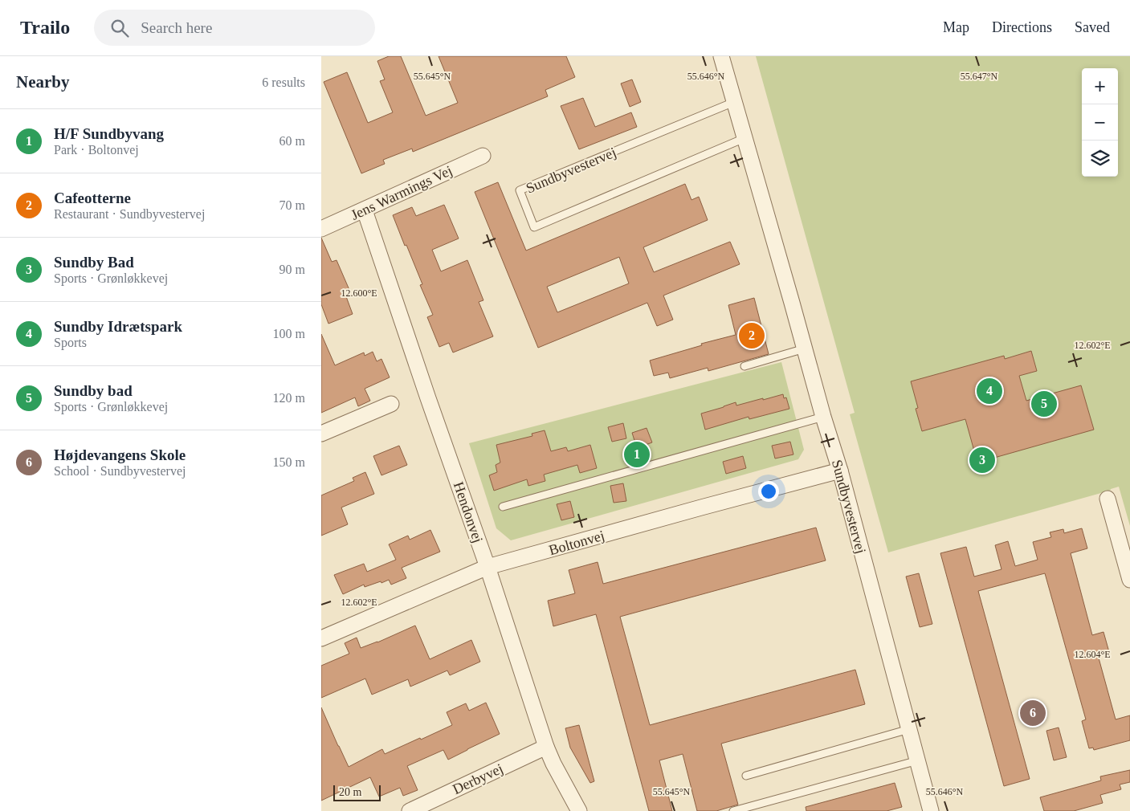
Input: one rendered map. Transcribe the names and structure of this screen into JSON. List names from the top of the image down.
{
  "streets": {
    "street": [
      "Sundbyvestervej",
      "Jens Warmings Vej",
      "Hendonvej",
      "Boltonvej",
      "Derbyvej"
    ]
  },
  "crossings": [
    ["Sundbyvestervej", "Boltonvej"],
    ["Jens Warmings Vej", "Hendonvej"],
    ["Hendonvej", "Boltonvej"],
    ["Hendonvej", "Derbyvej"]
  ],
  "scale_bar": "20 m",
  "page": {
    "header": "Trailo",
    "search": "Search here",
    "nav": ["Map", "Directions", "Saved"],
    "heading": ["Nearby", "6 results"],
    "map_buttons": ["+", "−"],
    "list": [
      {
        "mark": "1",
        "name": "H/F Sundbyvang",
        "note": "Park · Boltonvej",
        "value": "60 m"
      },
      {
        "mark": "2",
        "name": "Cafeotterne",
        "note": "Restaurant · Sundbyvestervej",
        "value": "70 m"
      },
      {
        "mark": "3",
        "name": "Sundby Bad",
        "note": "Sports · Grønløkkevej",
        "value": "90 m"
      },
      {
        "mark": "4",
        "name": "Sundby Idrætspark",
        "note": "Sports",
        "value": "100 m"
      },
      {
        "mark": "5",
        "name": "Sundby bad",
        "note": "Sports · Grønløkkevej",
        "value": "120 m"
      },
      {
        "mark": "6",
        "name": "Højdevangens Skole",
        "note": "School · Sundbyvestervej",
        "value": "150 m"
      }
    ],
    "pins": [
      "2",
      "4",
      "5",
      "1",
      "3",
      "6"
    ],
    "scale": "20 m"
  },
  "coordinates": [
    "55.645°N",
    "55.646°N",
    "55.647°N",
    "12.600°E",
    "12.602°E",
    "12.604°E"
  ]
}
